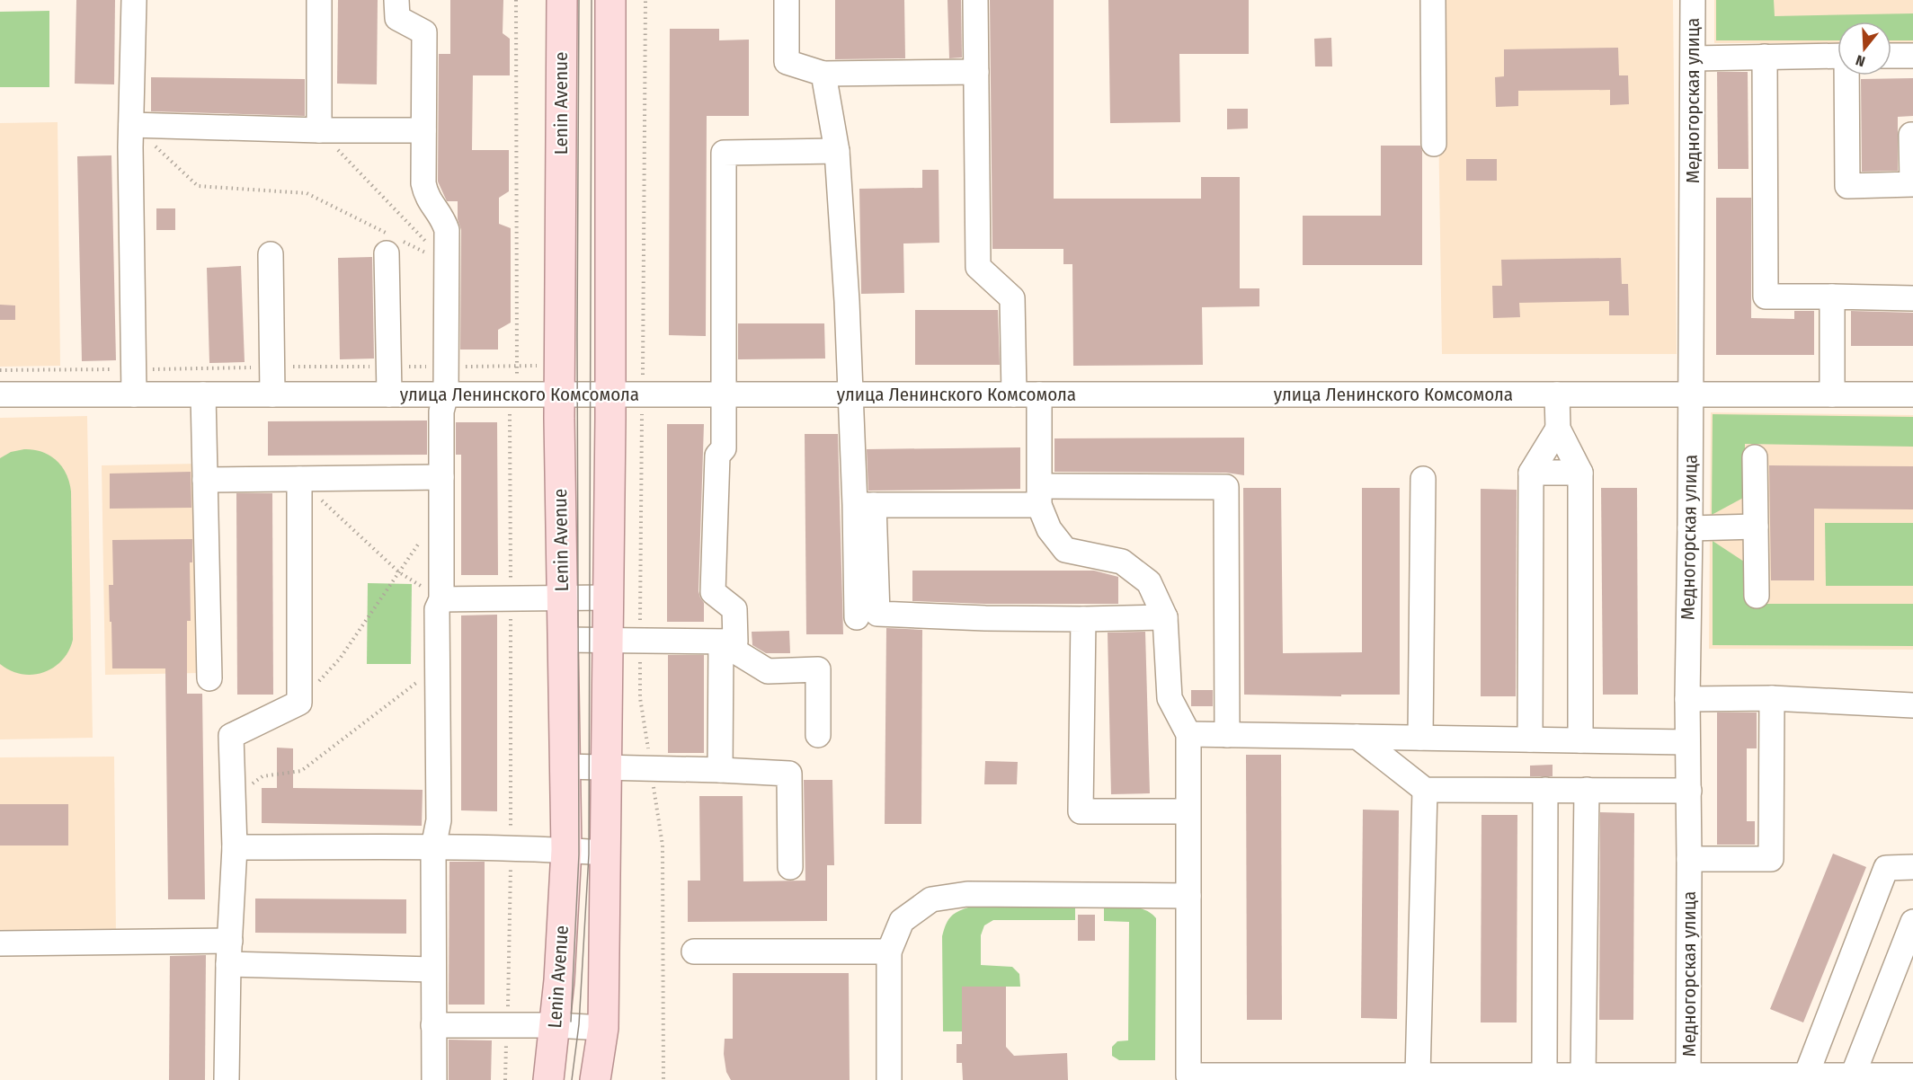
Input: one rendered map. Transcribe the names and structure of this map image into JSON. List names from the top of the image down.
{
  "streets": {
    "main road": ["Lenin Avenue"],
    "street": ["Медногорская улица", "улица Ленинского Комсомола"]
  },
  "crossings": [
    ["Медногорская улица", "улица Ленинского Комсомола"],
    ["Lenin Avenue", "улица Ленинского Комсомола"]
  ],
  "north": "bottom"
}
